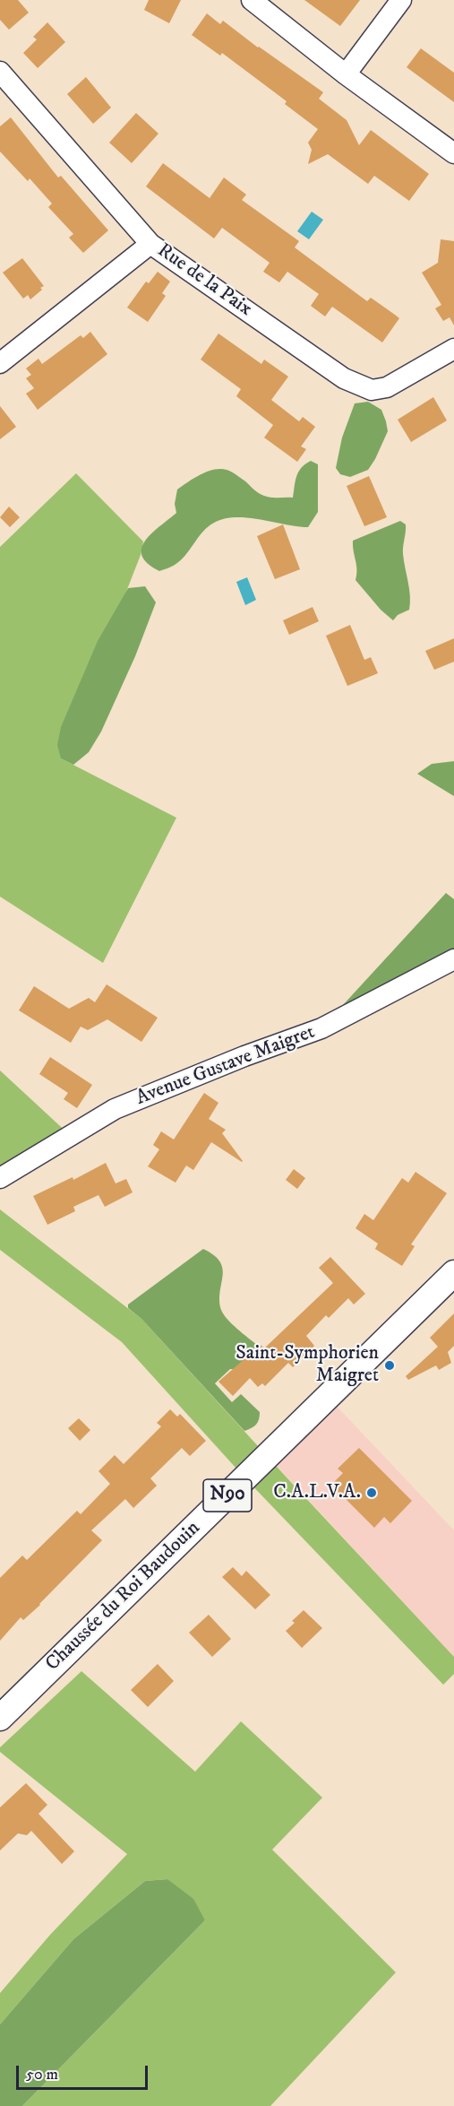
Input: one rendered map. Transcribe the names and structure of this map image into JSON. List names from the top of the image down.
{
  "streets": {
    "main road": ["N90", "Chaussée du Roi Baudouin"],
    "street": ["Rue de la Paix", "Avenue Gustave Maigret"]
  },
  "places": ["Saint-Symphorien Maigret", "C.A.L.V.A."],
  "scale_bar": "50 m"
}
